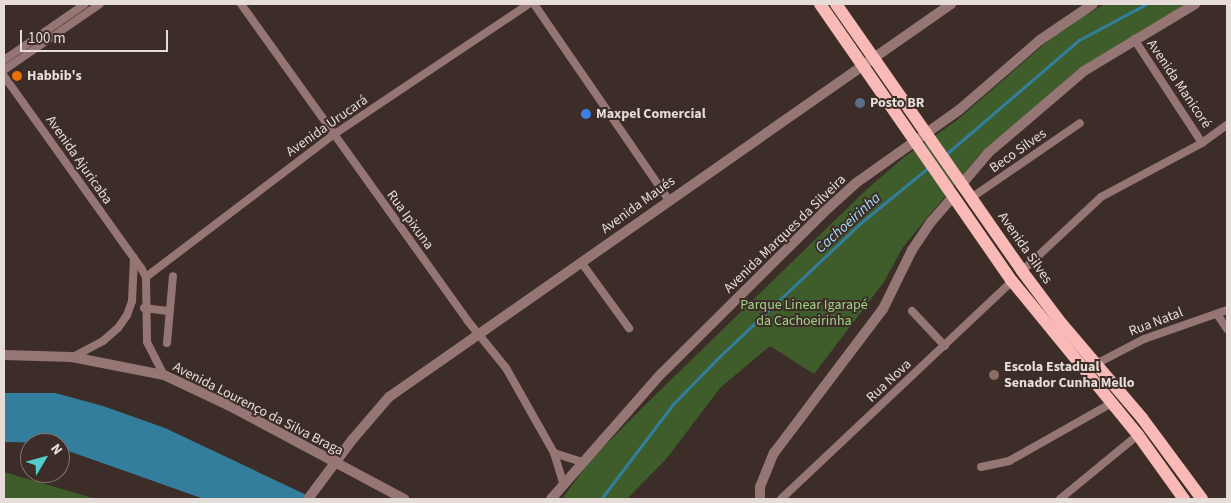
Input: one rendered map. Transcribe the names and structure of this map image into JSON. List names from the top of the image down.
{
  "streets": {
    "main road": ["Avenida Silves"],
    "street": [
      "Avenida Manicoré",
      "Avenida Urucará",
      "Beco Silves",
      "Avenida Ajuricaba",
      "Avenida Maués",
      "Rua Ipixuna",
      "Avenida Marques da Silveira",
      "Rua Natal",
      "Rua Nova",
      "Avenida Lourenço da Silva Braga"
    ]
  },
  "crossings": [
    ["Avenida Urucará", "Avenida Ajuricaba"],
    ["Avenida Urucará", "Rua Ipixuna"],
    ["Beco Silves", "Avenida Silves"],
    ["Avenida Maués", "Rua Ipixuna"],
    ["Avenida Maués", "Avenida Silves"],
    ["Rua Ipixuna", "Avenida Marques da Silveira"],
    ["Avenida Marques da Silveira", "Avenida Silves"],
    ["Avenida Silves", "Rua Natal"],
    ["Avenida Silves", "Rua Nova"]
  ],
  "water": ["Cachoeirinha"],
  "parks": ["Parque Linear Igarapé da Cachoeirinha"],
  "places": [
    "Habbib's",
    "Posto BR",
    "Maxpel Comercial",
    "Escola Estadual Senador Cunha Mello"
  ],
  "scale_bar": "100 m",
  "north": "top right"
}
